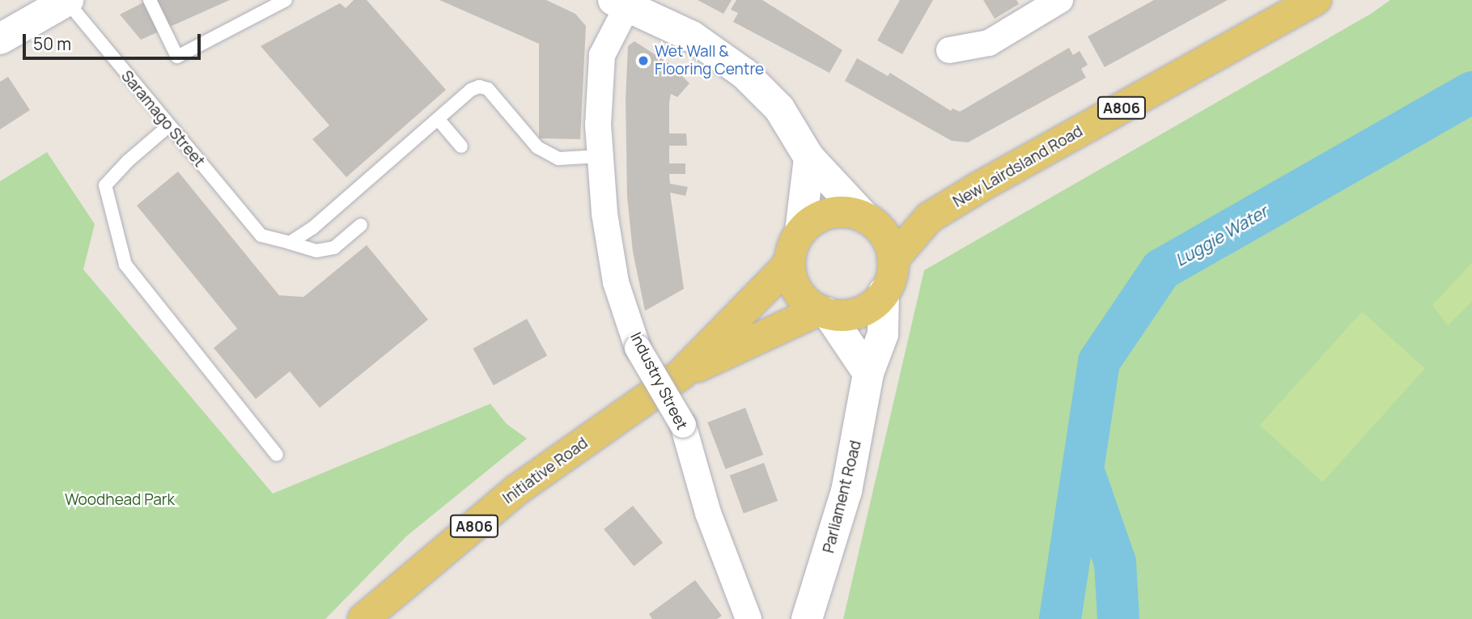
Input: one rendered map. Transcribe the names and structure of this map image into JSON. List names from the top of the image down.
{
  "streets": {
    "main road": [
      "A806",
      "New Lairdsland Road",
      "Initiative Road",
      "Parliament Road"
    ],
    "street": ["Industry Street"],
    "lane": ["Saramago Street"]
  },
  "crossings": [
    ["A806", "New Lairdsland Road"],
    ["A806", "Initiative Road"],
    ["A806", "Parliament Road"],
    ["New Lairdsland Road", "Parliament Road"]
  ],
  "water": ["Luggie Water"],
  "parks": ["Woodhead Park"],
  "places": ["Wet Wall & Flooring Centre"],
  "scale_bar": "50 m"
}
